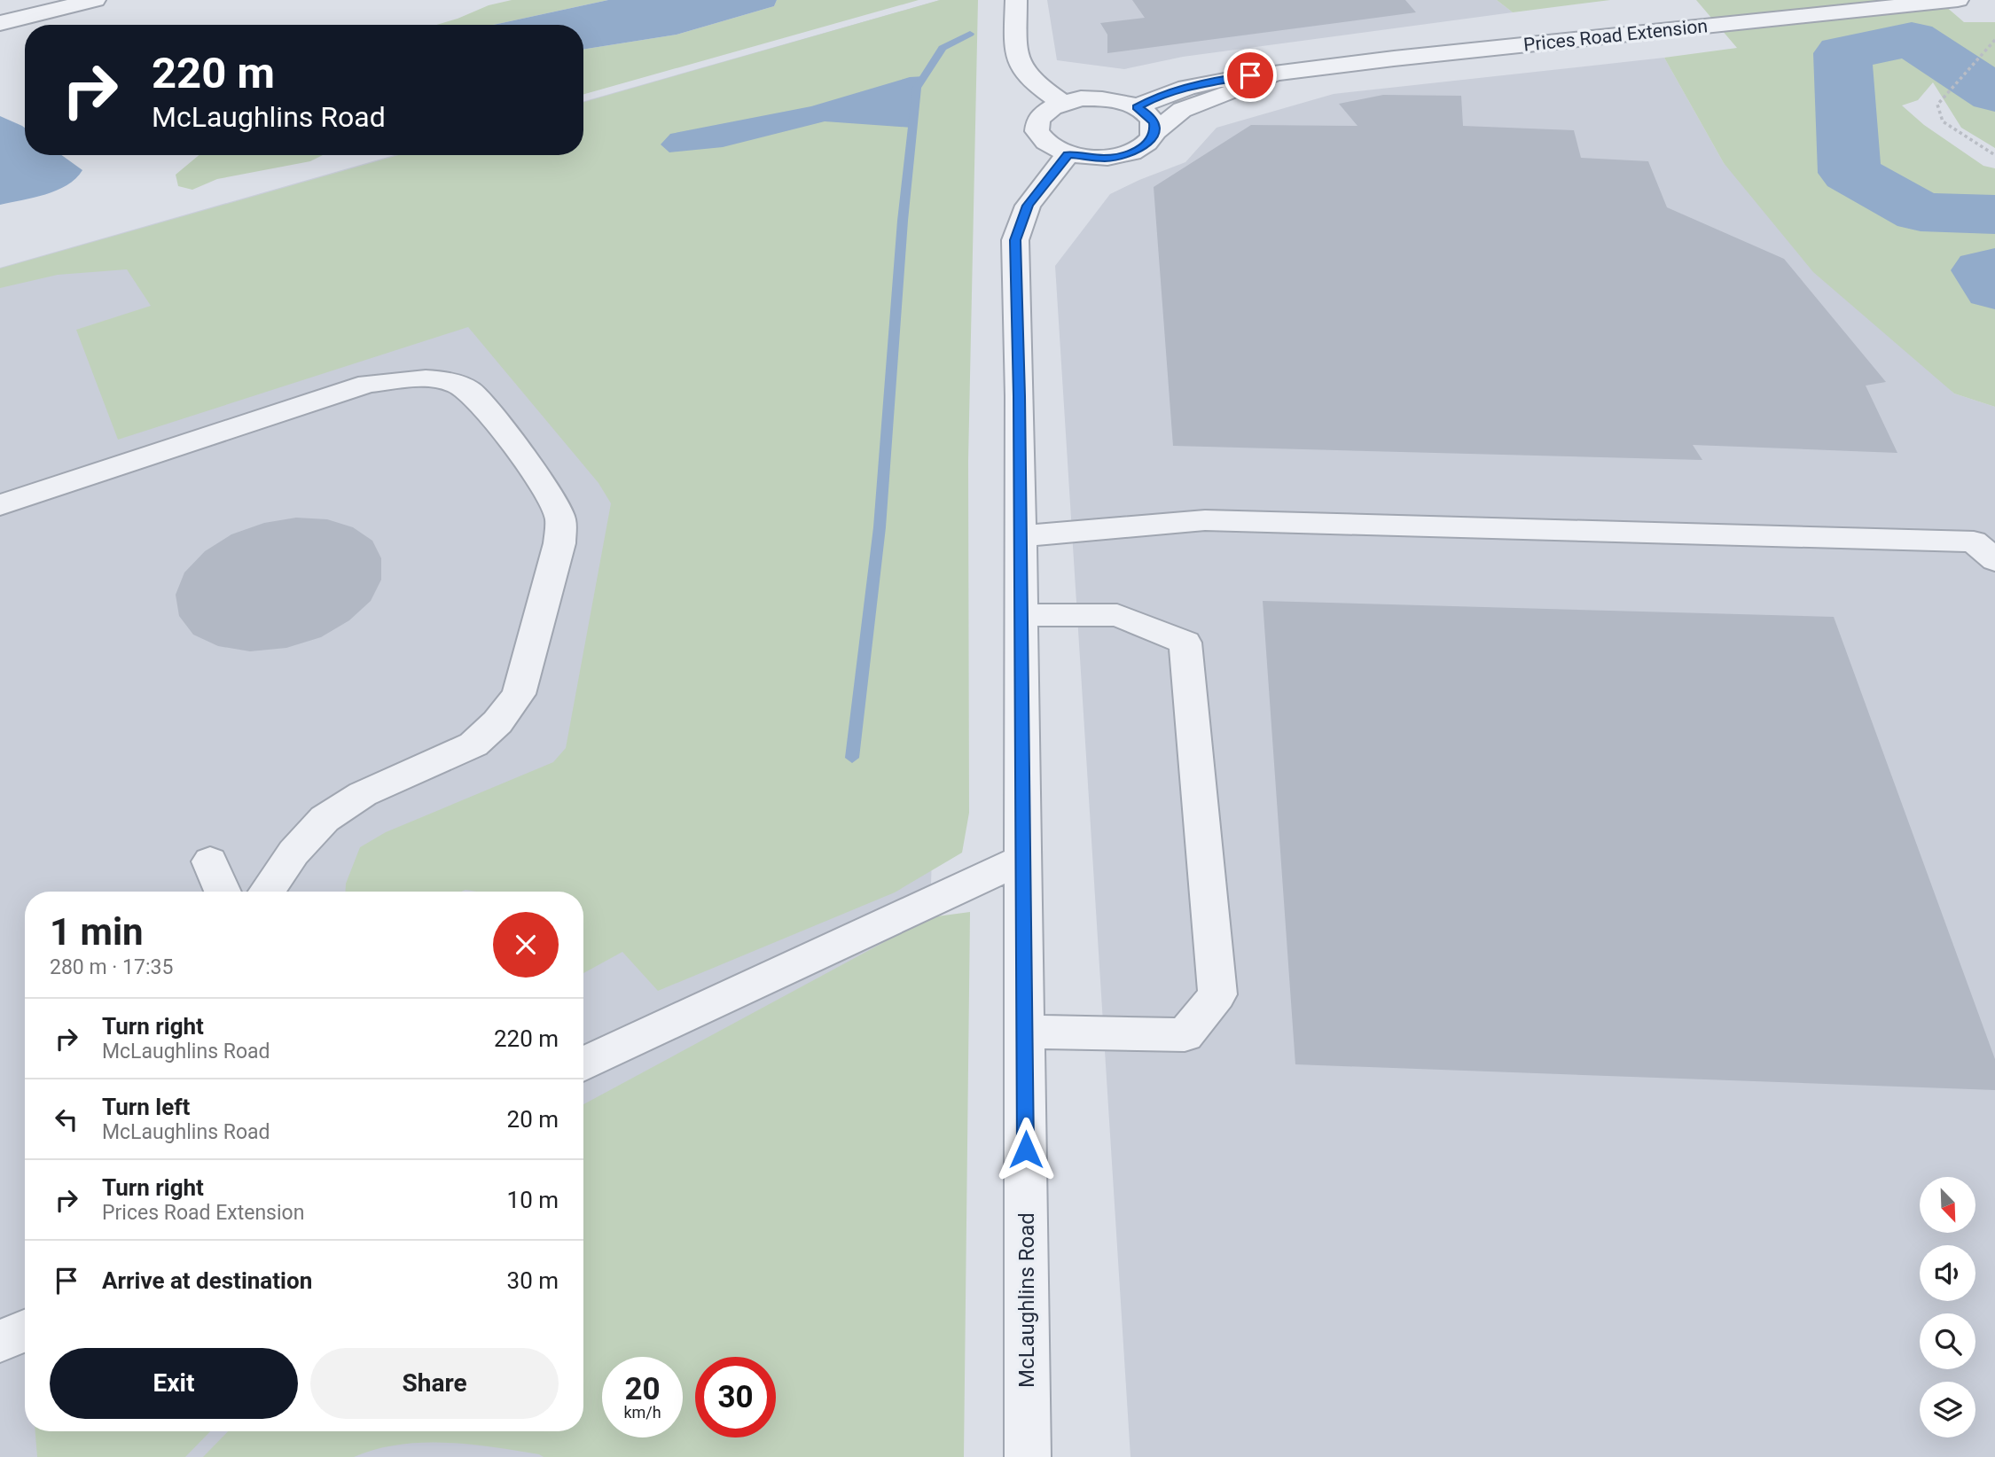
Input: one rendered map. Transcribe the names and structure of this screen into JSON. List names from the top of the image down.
{
  "streets": {
    "street": ["Prices Road Extension", "McLaughlins Road"]
  },
  "north": "bottom right",
  "page": {
    "turn": ["220 m", "McLaughlins Road"],
    "heading": ["1 min", "280 m · 17:35"],
    "list": [
      {
        "name": "Turn right",
        "note": "McLaughlins Road",
        "value": "220 m"
      },
      {
        "name": "Turn left",
        "note": "McLaughlins Road",
        "value": "20 m"
      },
      {
        "name": "Turn right",
        "note": "Prices Road Extension",
        "value": "10 m"
      },
      {
        "name": "Arrive at destination",
        "value": "30 m"
      }
    ],
    "buttons": ["Exit", "Share"],
    "speed": "20 km/h",
    "limit": "30"
  }
}
